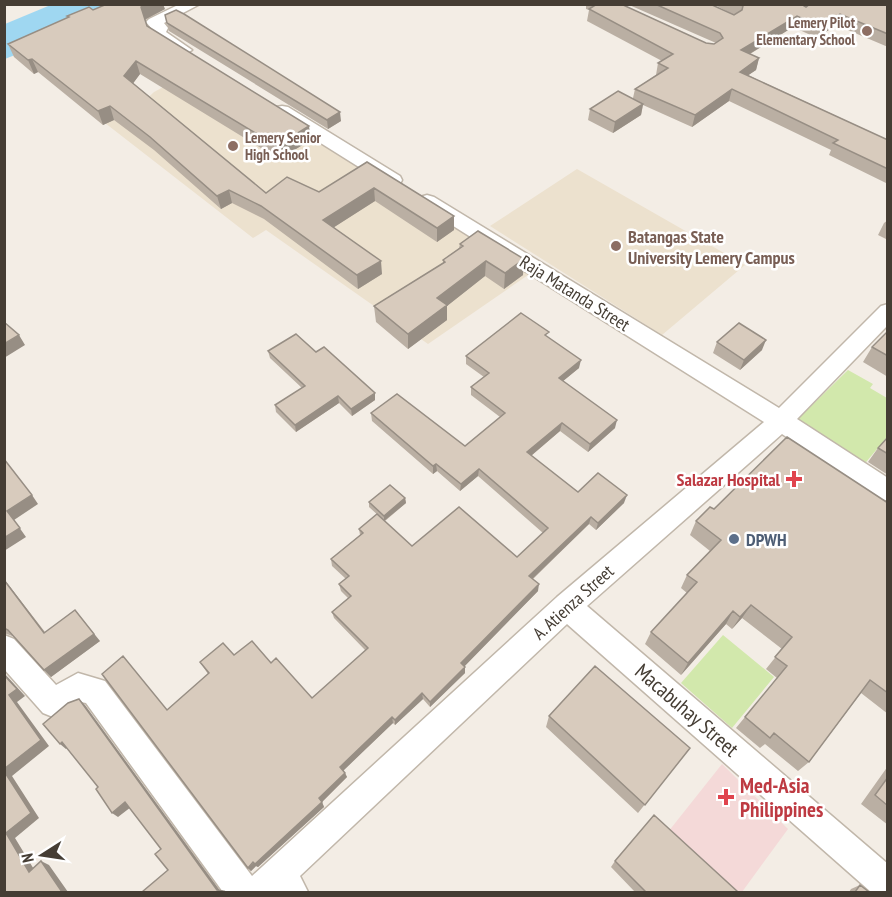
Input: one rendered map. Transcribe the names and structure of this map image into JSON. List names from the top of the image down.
{
  "streets": {
    "street": ["Raja Matanda Street", "A. Atienza Street", "Macabuhay Street"]
  },
  "crossings": [
    ["Raja Matanda Street", "A. Atienza Street"],
    ["A. Atienza Street", "Macabuhay Street"]
  ],
  "places": {
    "other": [
      "Lemery Pilot Elementary School",
      "Lemery Senior High School",
      "Batangas State University Lemery Campus",
      "DPWH"
    ],
    "health": ["Salazar Hospital", "Med-Asia Philippines"]
  },
  "north": "left"
}
